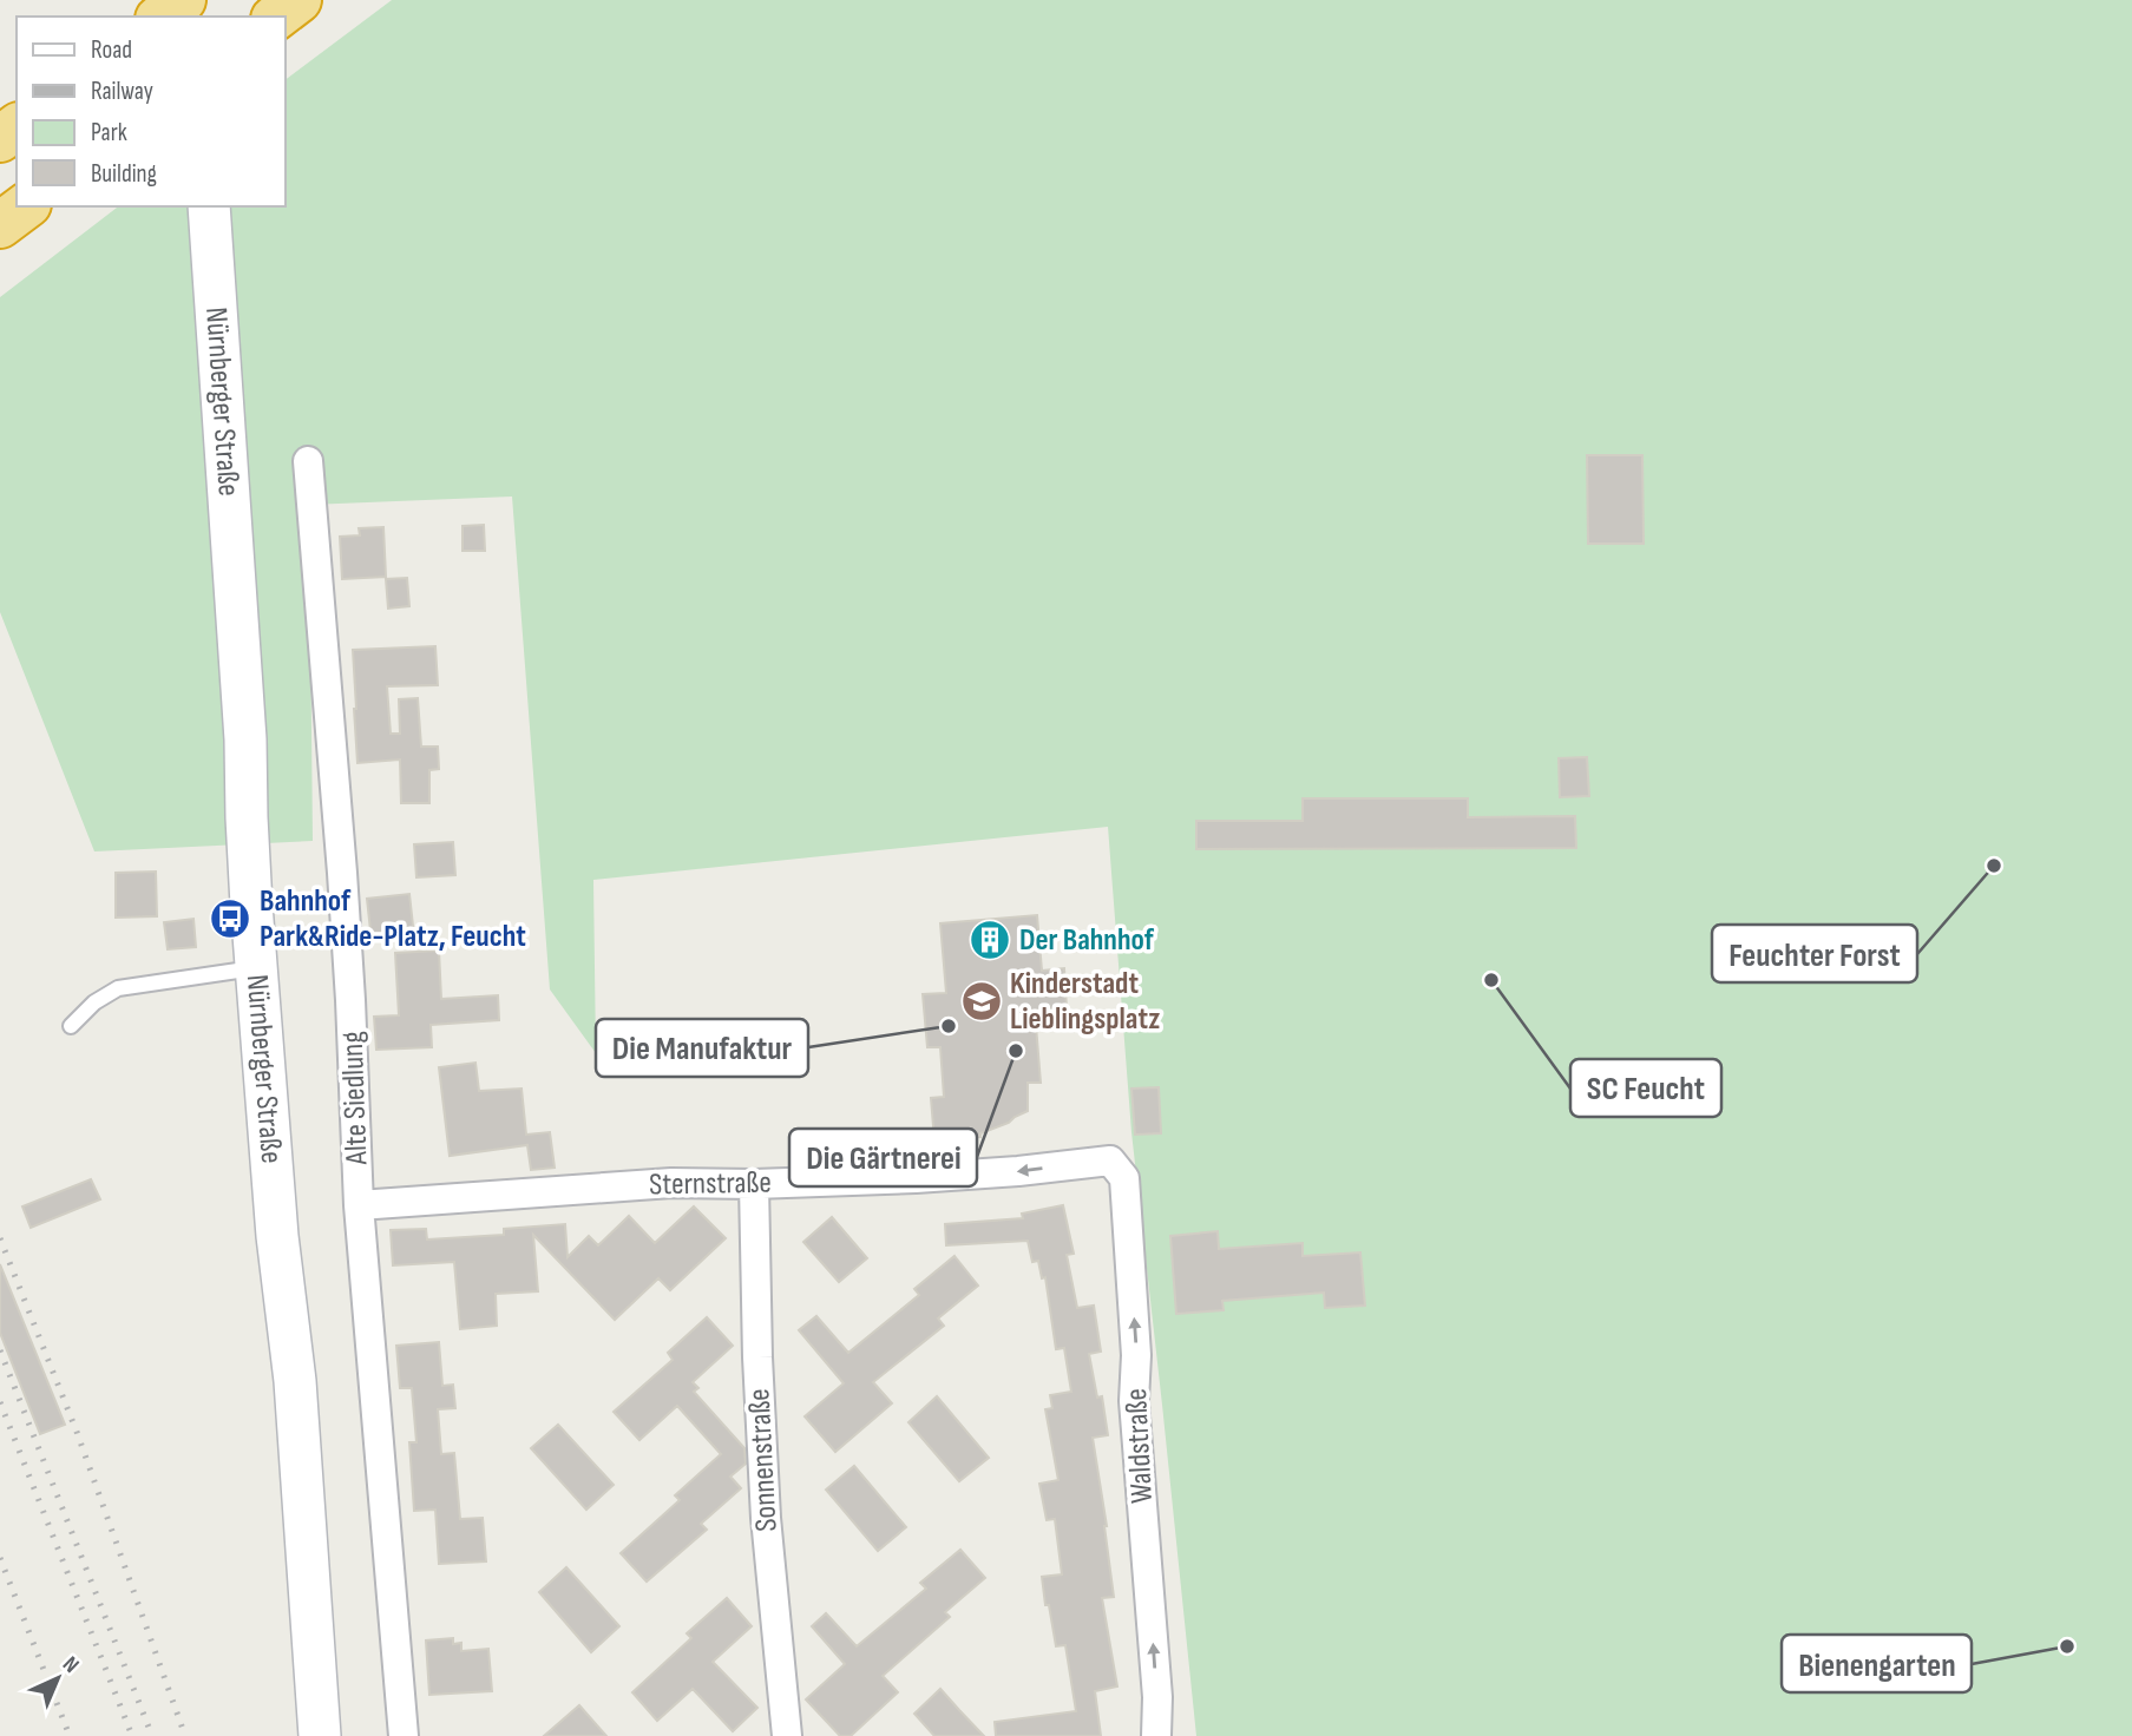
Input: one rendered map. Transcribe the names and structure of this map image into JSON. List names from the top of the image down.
{
  "streets": {
    "main road": ["Nürnberger Straße"],
    "street": [
      "Alte Siedlung",
      "Sternstraße",
      "Waldstraße",
      "Sonnenstraße"
    ]
  },
  "crossings": [
    ["Alte Siedlung", "Sternstraße"],
    ["Sternstraße", "Waldstraße"],
    ["Sternstraße", "Sonnenstraße"]
  ],
  "one_way": ["Sternstraße", "Waldstraße"],
  "places": {
    "other": [
      "Feuchter Forst",
      "SC Feucht",
      "Die Manufaktur",
      "Die Gärtnerei",
      "Bienengarten"
    ],
    "bus stop": ["Bahnhof Park&Ride-Platz, Feucht"],
    "building": ["Der Bahnhof"],
    "school or university": ["Kinderstadt Lieblingsplatz"]
  },
  "legend": [
    "Road",
    "Railway",
    "Park",
    "Building"
  ],
  "north": "top right"
}
